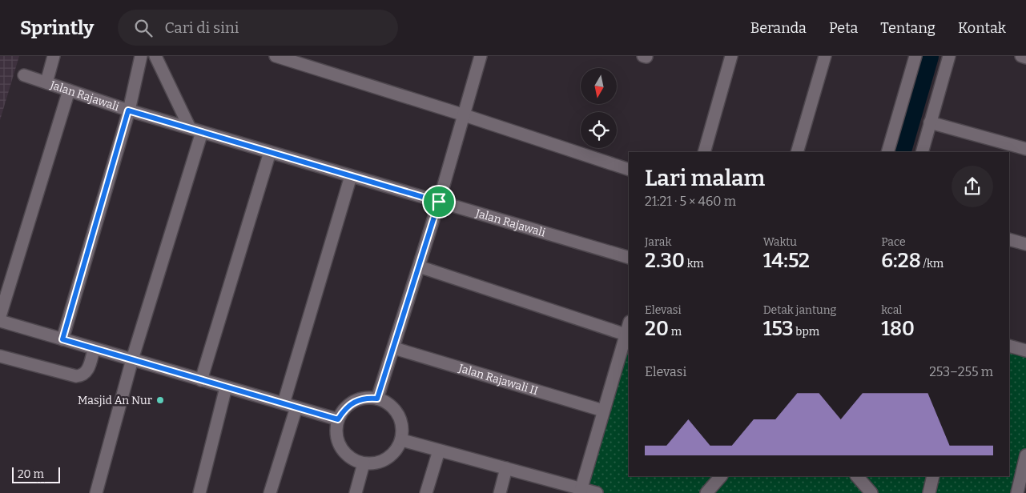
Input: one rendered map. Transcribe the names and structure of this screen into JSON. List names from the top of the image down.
{
  "streets": {
    "street": ["Jalan Rajawali", "Jalan Rajawali II"]
  },
  "places": ["Masjid An Nur"],
  "scale_bar": "20 m",
  "north": "bottom",
  "page": {
    "header": "Sprintly",
    "search": "Cari di sini",
    "nav": [
      "Beranda",
      "Peta",
      "Tentang",
      "Kontak"
    ],
    "heading": ["Lari malam", "21:21 · 5 × 460 m"],
    "stats": [
      ["Jarak", "2.30 km"],
      ["Waktu", "14:52"],
      ["Pace", "6:28 /km"],
      ["Elevasi", "20 m"],
      ["Detak jantung", "153 bpm"],
      ["kcal", "180"]
    ],
    "chart": ["Elevasi", "253–255 m"],
    "scale": "20 m"
  }
}
